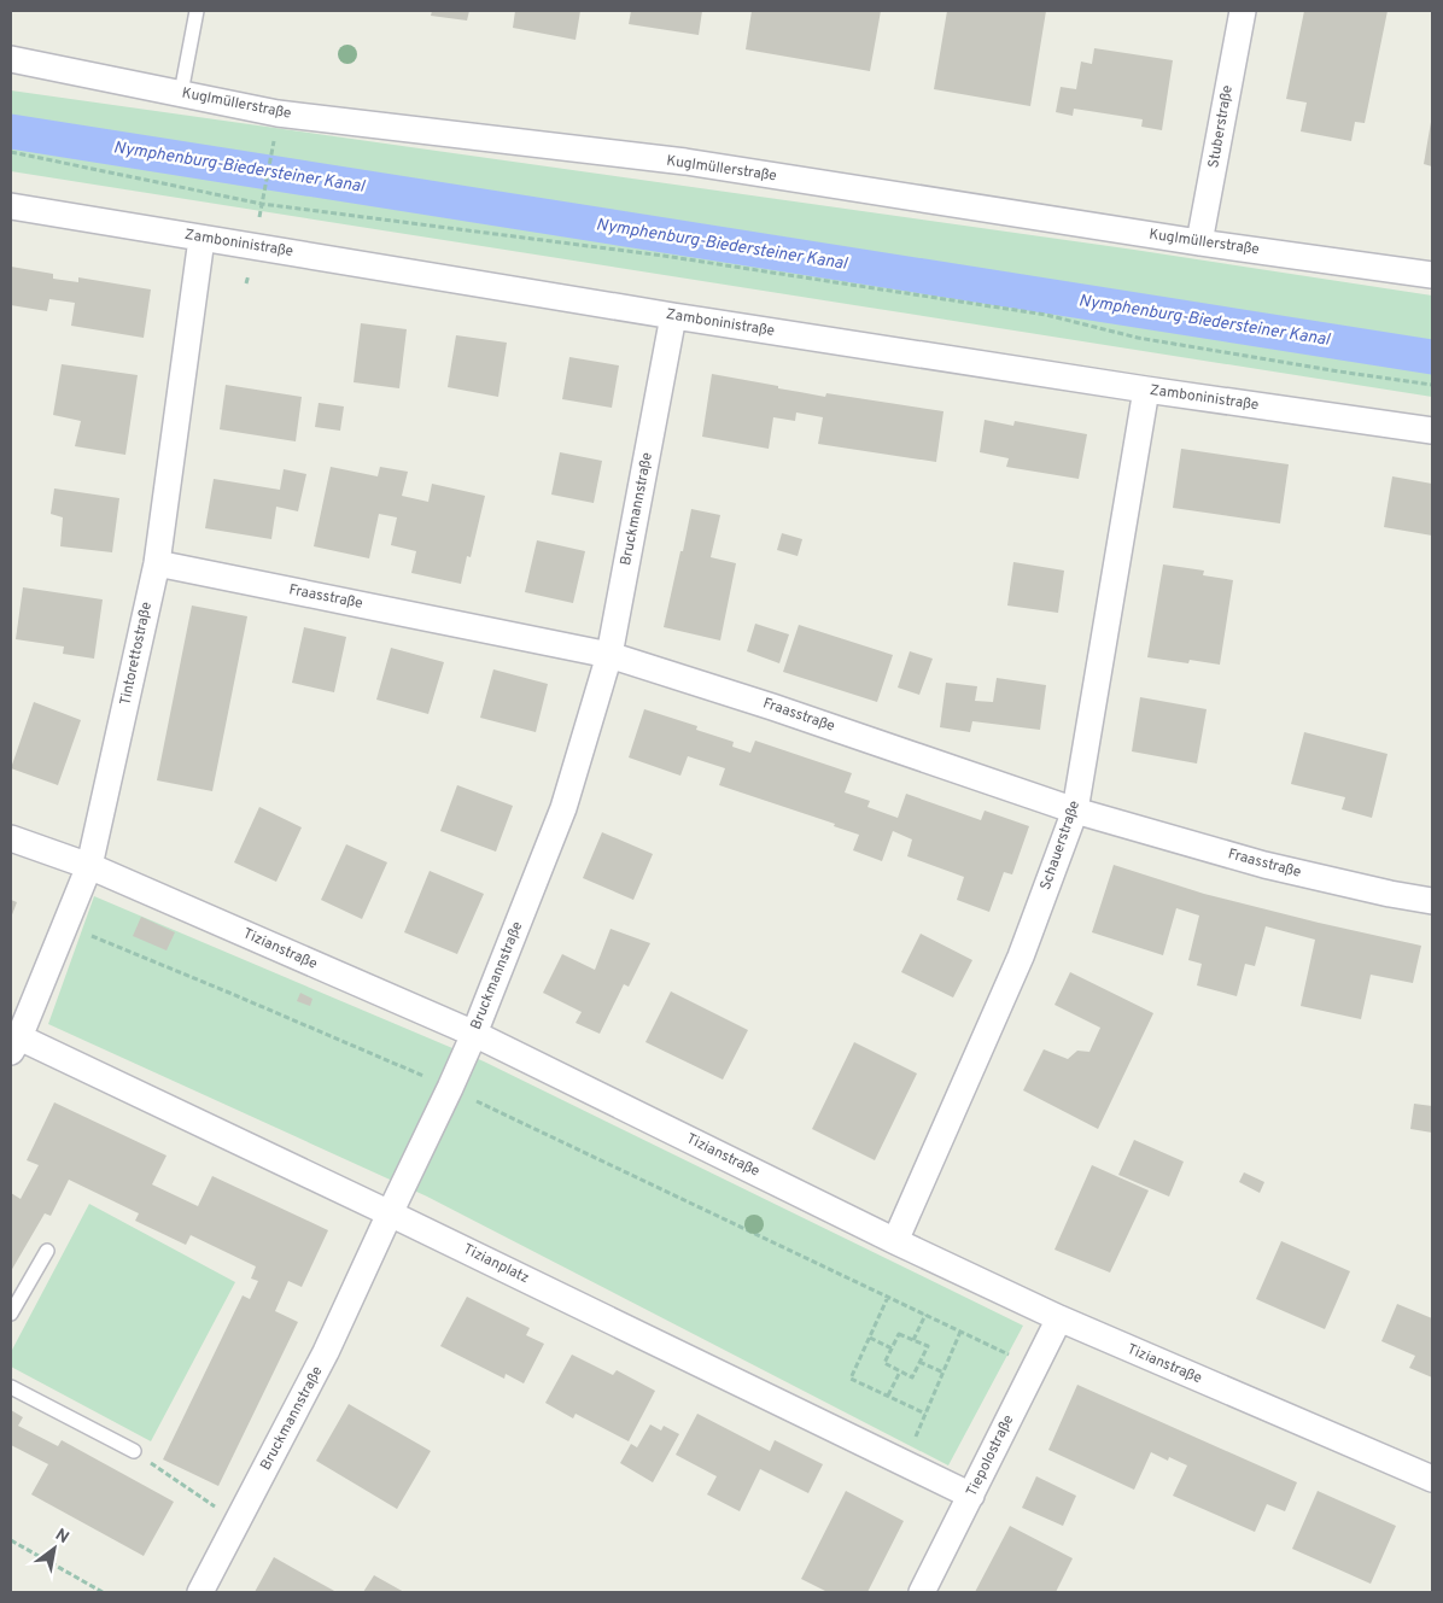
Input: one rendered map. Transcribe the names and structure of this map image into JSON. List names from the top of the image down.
{
  "streets": {
    "street": [
      "Kuglmüllerstraße",
      "Stuberstraße",
      "Zamboninistraße",
      "Bruckmannstraße",
      "Fraasstraße",
      "Tintorettostraße",
      "Schauerstraße",
      "Tizianstraße",
      "Tizianplatz",
      "Tiepolostraße"
    ]
  },
  "crossings": [
    ["Kuglmüllerstraße", "Stuberstraße"],
    ["Zamboninistraße", "Bruckmannstraße"],
    ["Zamboninistraße", "Tintorettostraße"],
    ["Zamboninistraße", "Schauerstraße"],
    ["Bruckmannstraße", "Fraasstraße"],
    ["Bruckmannstraße", "Tizianstraße"],
    ["Bruckmannstraße", "Tizianplatz"],
    ["Fraasstraße", "Tintorettostraße"],
    ["Fraasstraße", "Schauerstraße"],
    ["Tintorettostraße", "Tizianstraße"],
    ["Tintorettostraße", "Tizianplatz"],
    ["Schauerstraße", "Tizianstraße"],
    ["Tizianstraße", "Tiepolostraße"],
    ["Tizianplatz", "Tiepolostraße"]
  ],
  "water": ["Nymphenburg-Biedersteiner Kanal"],
  "north": "top right"
}
